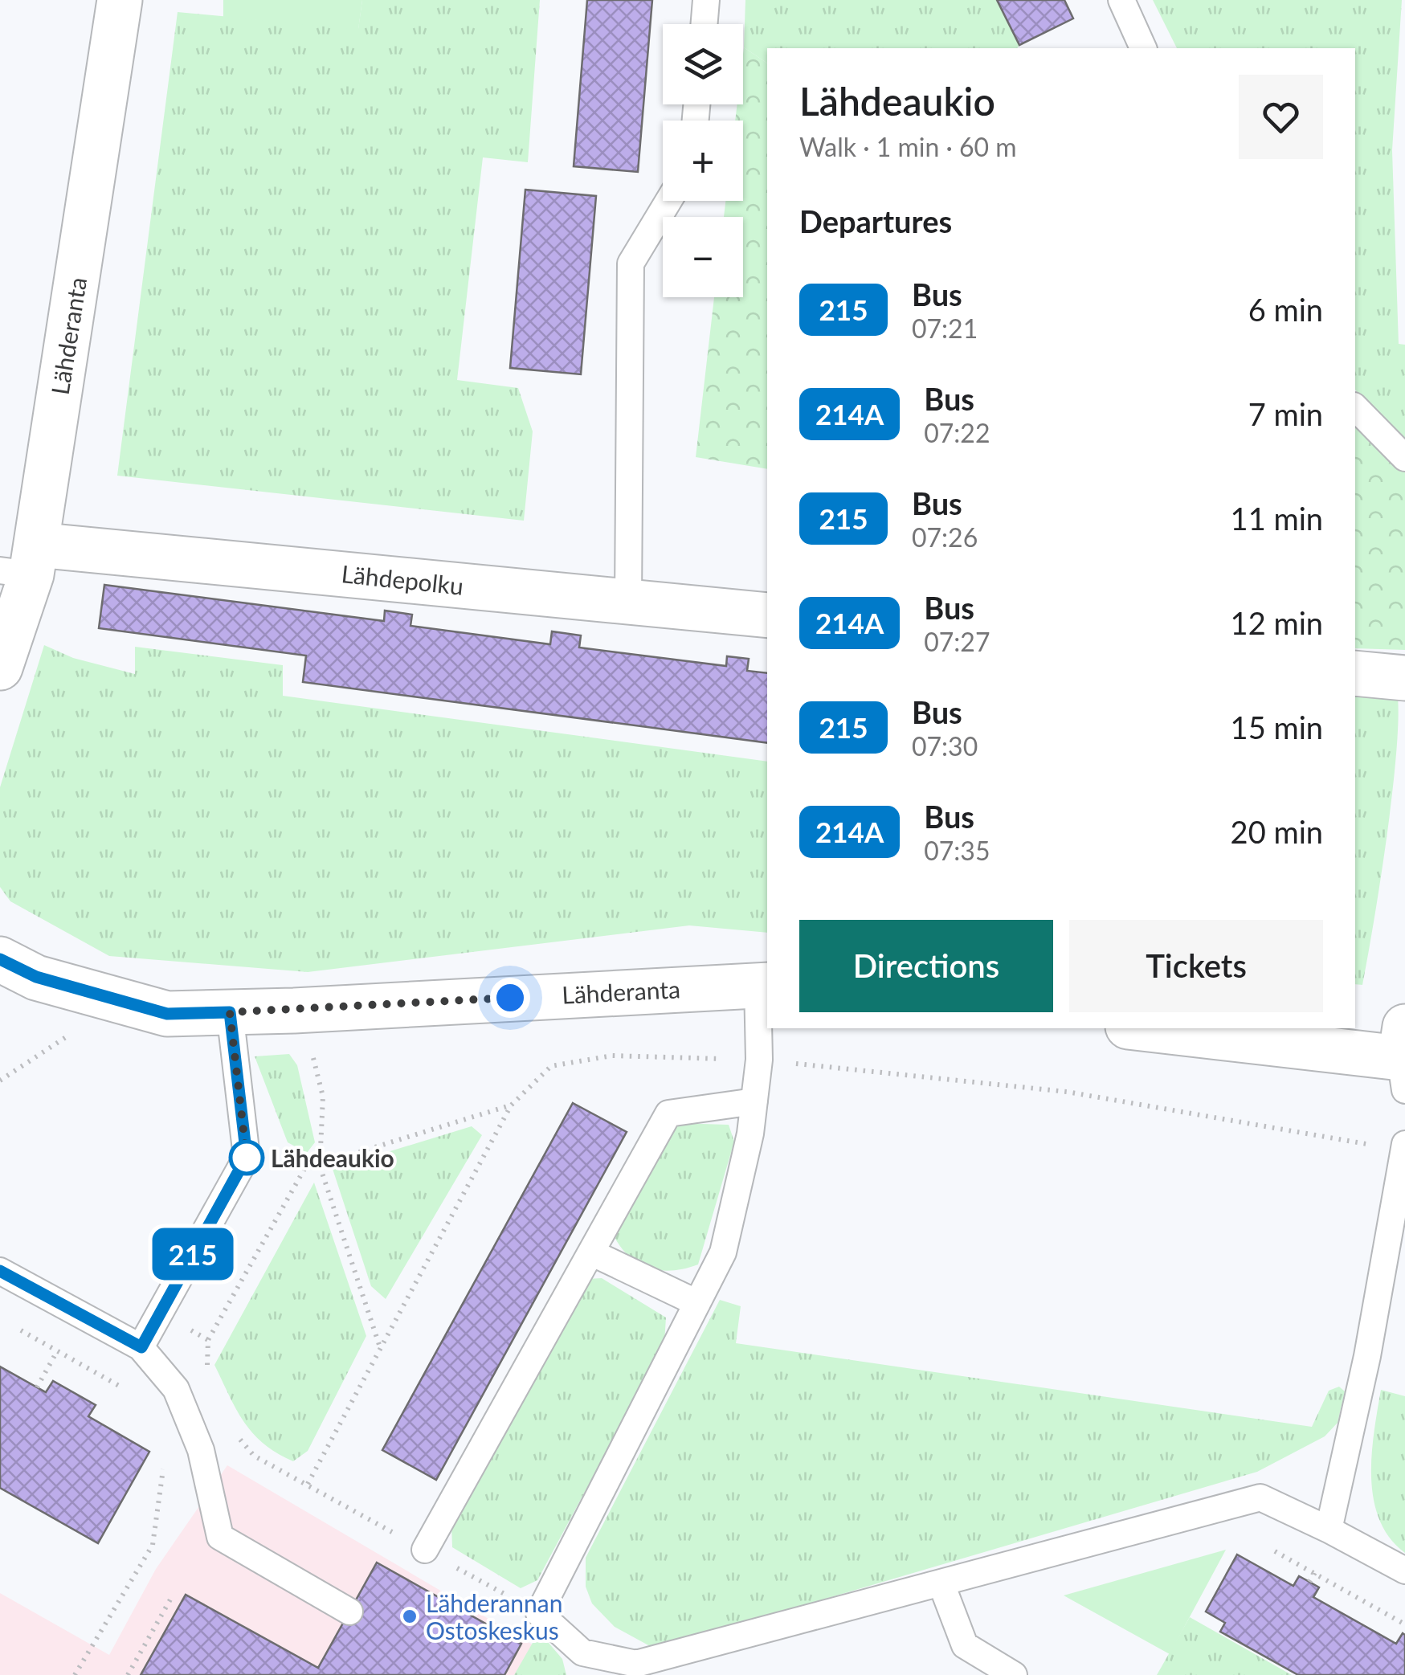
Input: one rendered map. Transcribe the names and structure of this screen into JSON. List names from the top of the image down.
{
  "streets": {
    "street": ["Lähderanta", "Lähdepolku"]
  },
  "crossings": [
    ["Lähderanta", "Lähdepolku"]
  ],
  "places": ["Lähdeaukio", "Lähderannan Ostoskeskus"],
  "lines": ["bus line 215"],
  "page": {
    "on_map": "215",
    "map_buttons": ["+", "−"],
    "heading": [
      ["Lähdeaukio", "Walk · 1 min · 60 m"],
      "Departures"
    ],
    "list": [
      {
        "mark": "215",
        "name": "Bus",
        "note": "07:21",
        "value": "6 min"
      },
      {
        "mark": "214A",
        "name": "Bus",
        "note": "07:22",
        "value": "7 min"
      },
      {
        "mark": "215",
        "name": "Bus",
        "note": "07:26",
        "value": "11 min"
      },
      {
        "mark": "214A",
        "name": "Bus",
        "note": "07:27",
        "value": "12 min"
      },
      {
        "mark": "215",
        "name": "Bus",
        "note": "07:30",
        "value": "15 min"
      },
      {
        "mark": "214A",
        "name": "Bus",
        "note": "07:35",
        "value": "20 min"
      }
    ],
    "buttons": ["Directions", "Tickets"]
  }
}
